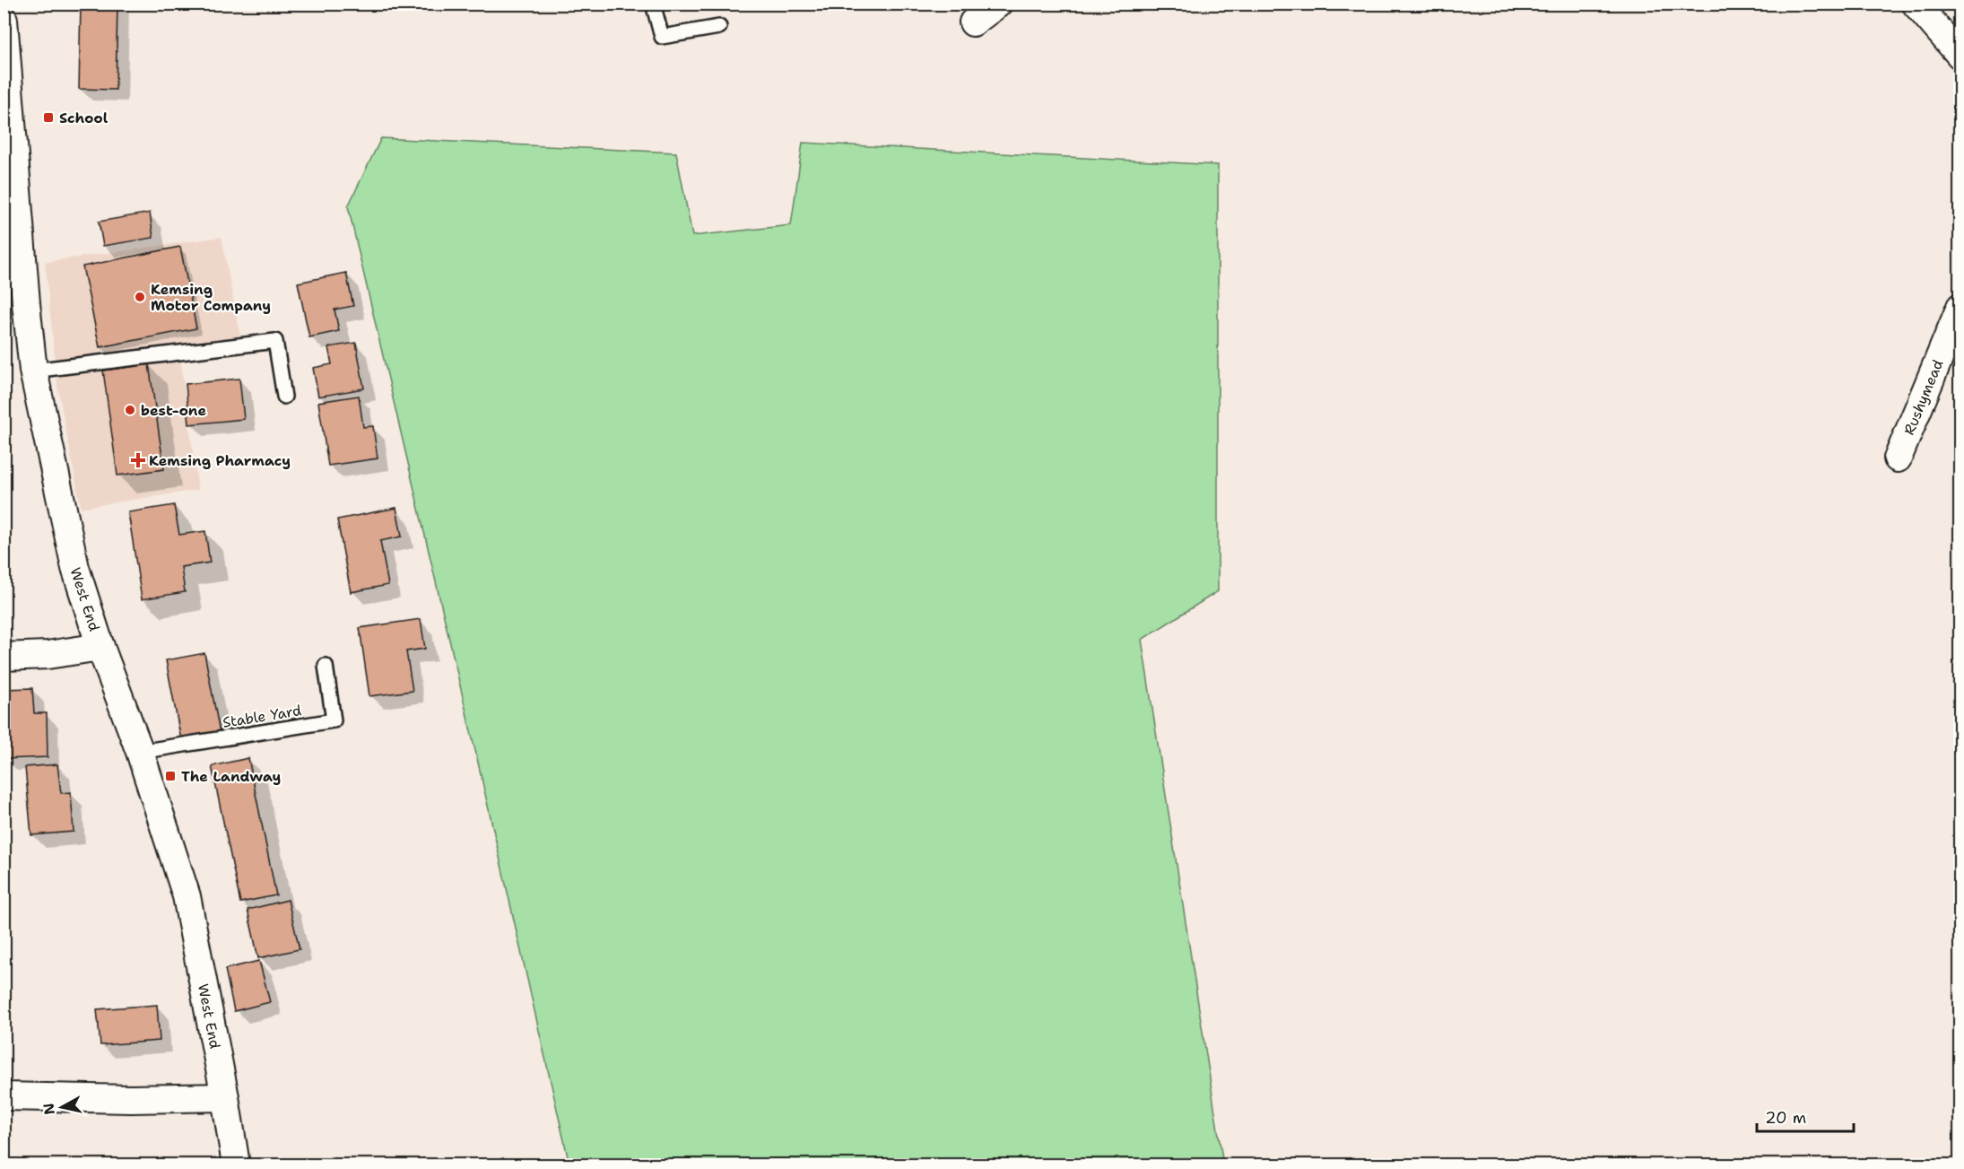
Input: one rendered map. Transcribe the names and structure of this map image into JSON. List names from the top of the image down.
{
  "streets": {
    "street": ["Rushymead", "West End"],
    "lane": ["Stable Yard"]
  },
  "crossings": [
    ["West End", "Stable Yard"]
  ],
  "places": {
    "transit": ["School", "The Landway"],
    "other": ["Kemsing Motor Company", "best-one"],
    "health": ["Kemsing Pharmacy"]
  },
  "scale_bar": "20 m",
  "north": "left"
}
